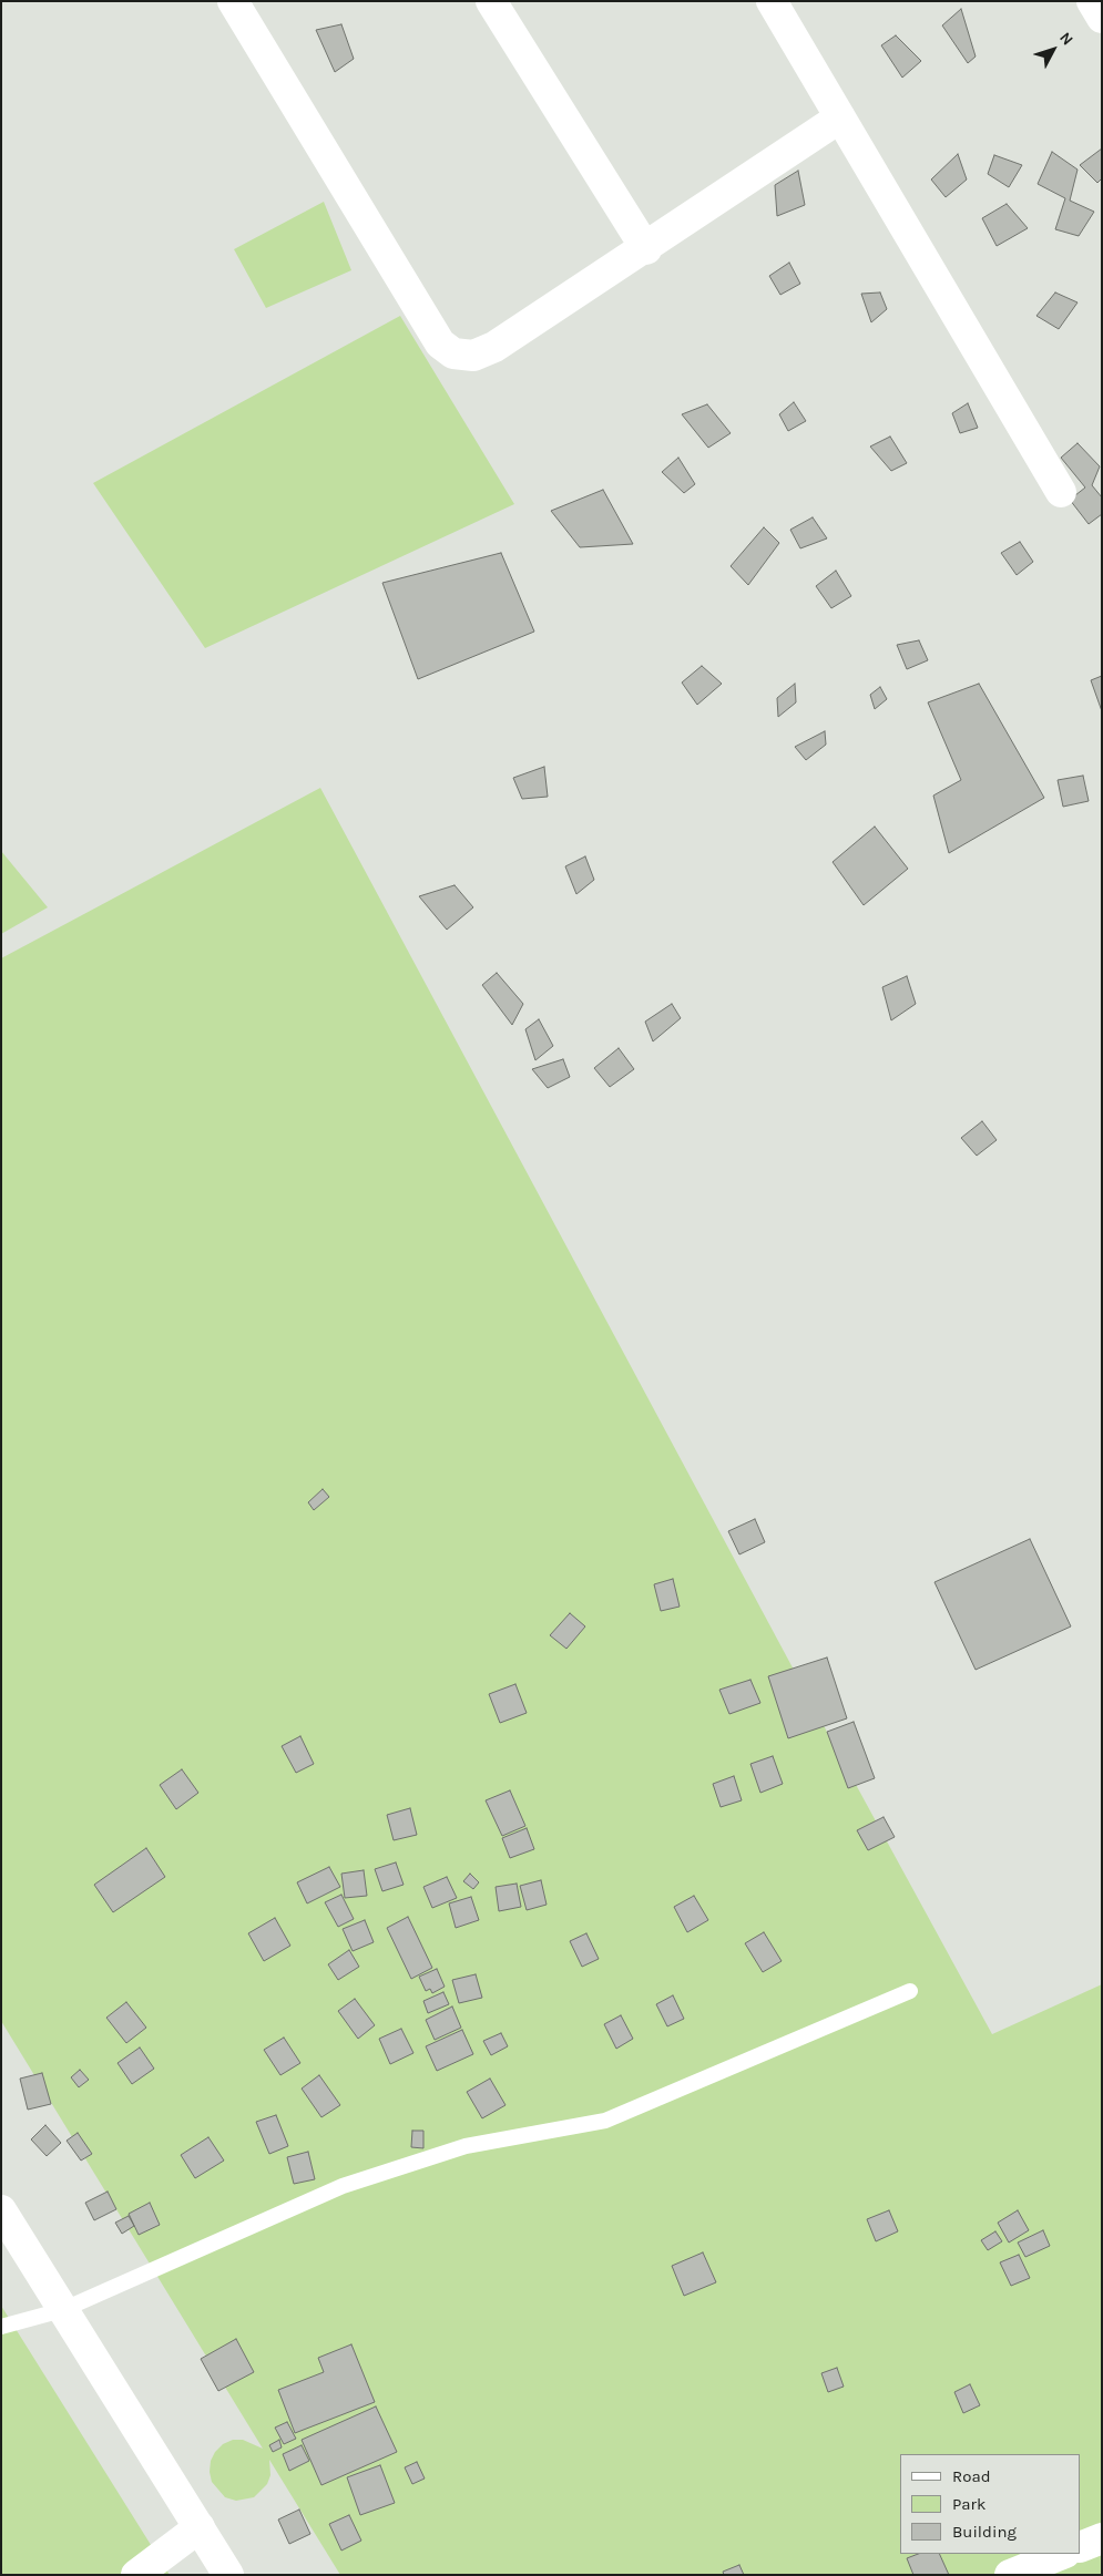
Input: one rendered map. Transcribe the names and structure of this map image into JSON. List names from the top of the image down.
{
  "legend": ["Road", "Park", "Building"],
  "north": "top right"
}
